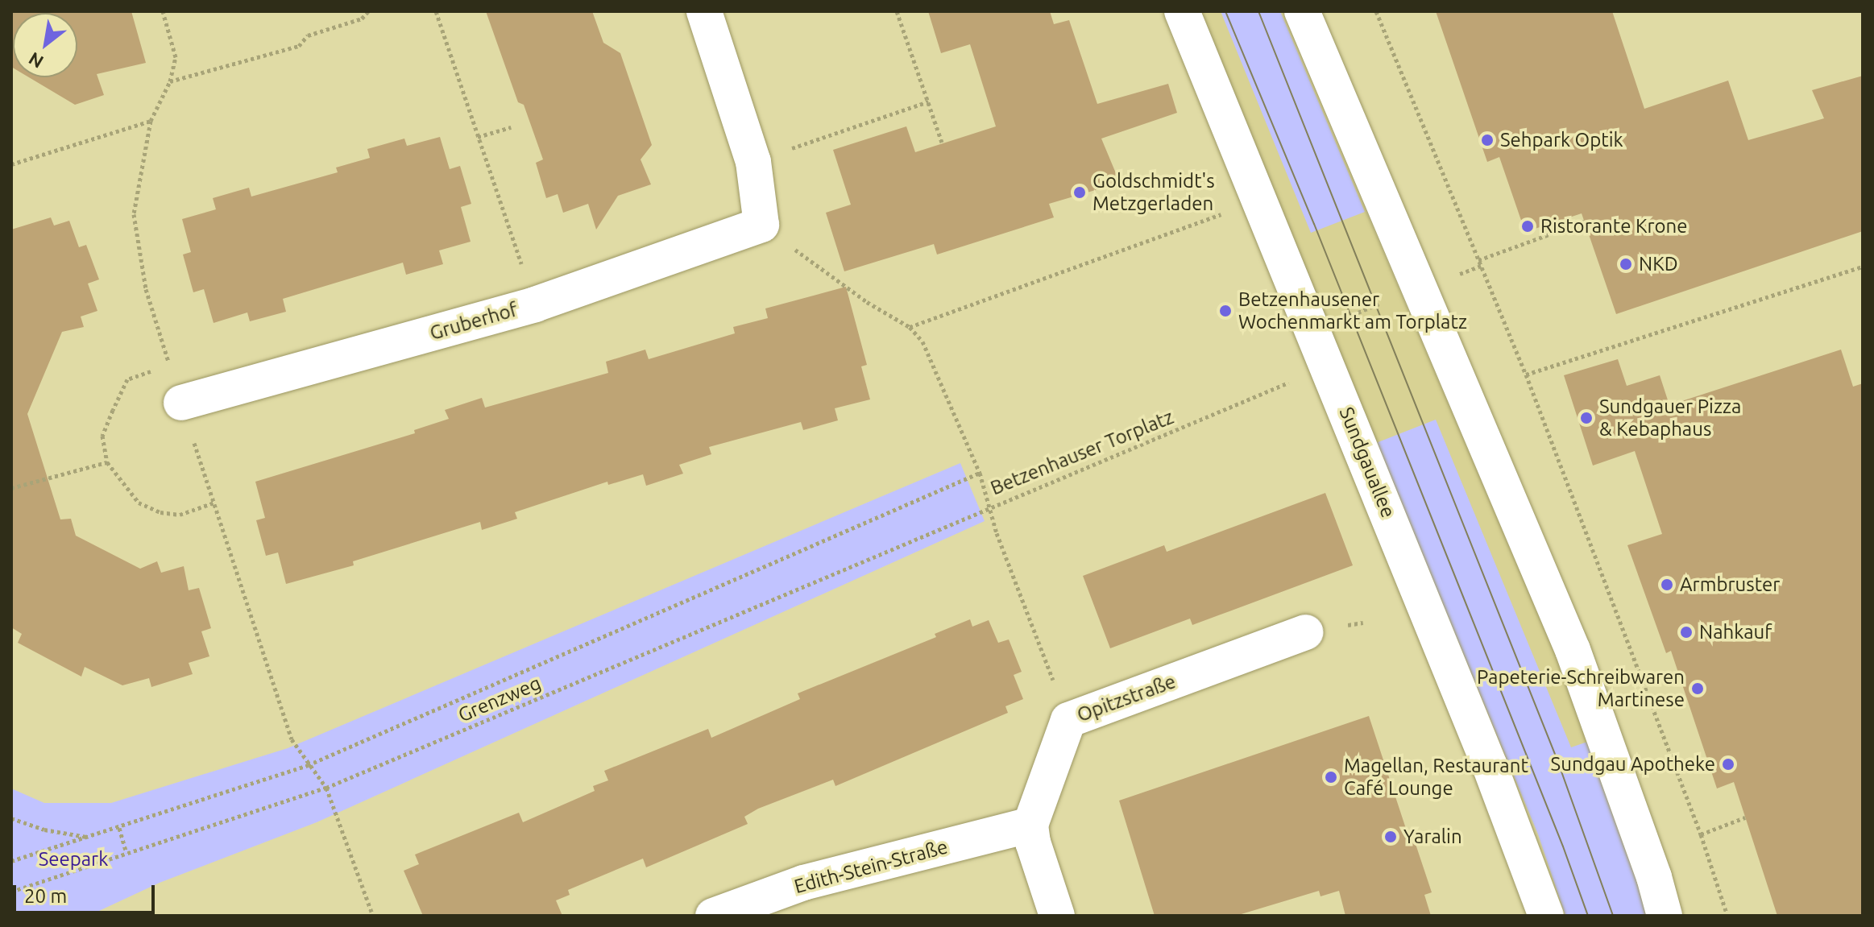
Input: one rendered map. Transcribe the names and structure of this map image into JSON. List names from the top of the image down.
{
  "streets": {
    "street": [
      "Gruberhof",
      "Sundgauallee",
      "Opitzstraße",
      "Edith-Stein-Straße"
    ],
    "path": ["Betzenhauser Torplatz", "Grenzweg"]
  },
  "crossings": [
    ["Gruberhof", "Betzenhauser Torplatz"],
    ["Betzenhauser Torplatz", "Grenzweg"],
    ["Opitzstraße", "Edith-Stein-Straße"]
  ],
  "parks": ["Seepark"],
  "places": [
    "Sehpark Optik",
    "Goldschmidt's Metzgerladen",
    "Ristorante Krone",
    "NKD",
    "Betzenhausener Wochenmarkt am Torplatz",
    "Sundgauer Pizza & Kebaphaus",
    "Armbruster",
    "Nahkauf",
    "Papeterie-Schreibwaren Martinese",
    "Sundgau Apotheke",
    "Magellan, Restaurant Café Lounge",
    "Yaralin"
  ],
  "scale_bar": "20 m",
  "north": "bottom left"
}
